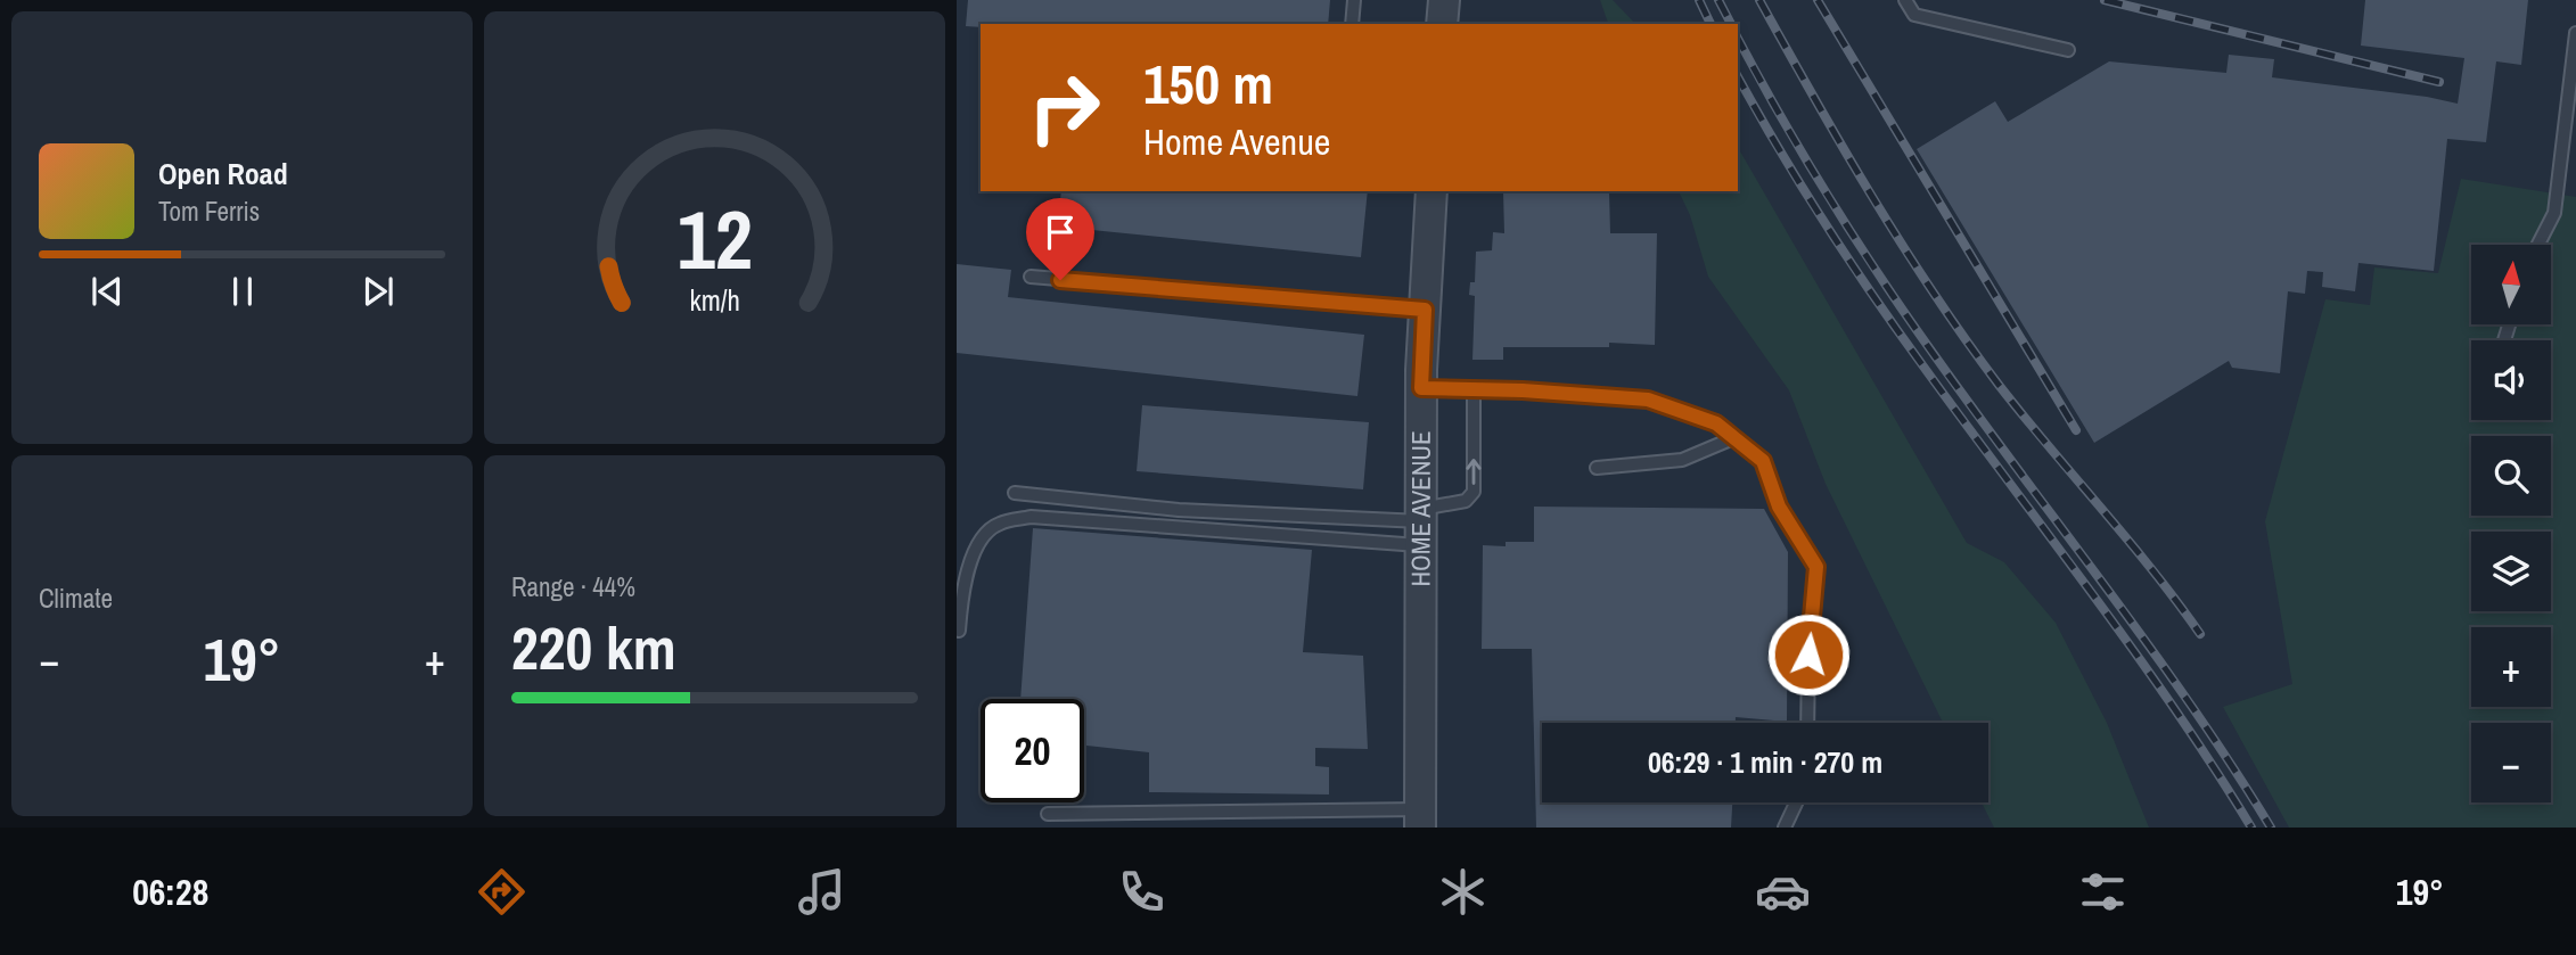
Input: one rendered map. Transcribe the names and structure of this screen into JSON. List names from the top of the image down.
{
  "streets": {
    "street": ["HOME AVENUE"]
  },
  "north": "top",
  "page": {
    "turn": ["150 m", "Home Avenue"],
    "song": ["Open Road", "Tom Ferris"],
    "map_buttons": ["+", "−"],
    "tile": [
      "Climate",
      ["Range · 44%", "220 km"]
    ],
    "heat": ["−", "19°", "+"],
    "limit": "20",
    "trip": "06:29 · 1 min · 270 m",
    "tabs": ["06:28", "19°"],
    "gauge": ["12", "km/h"]
  }
}
